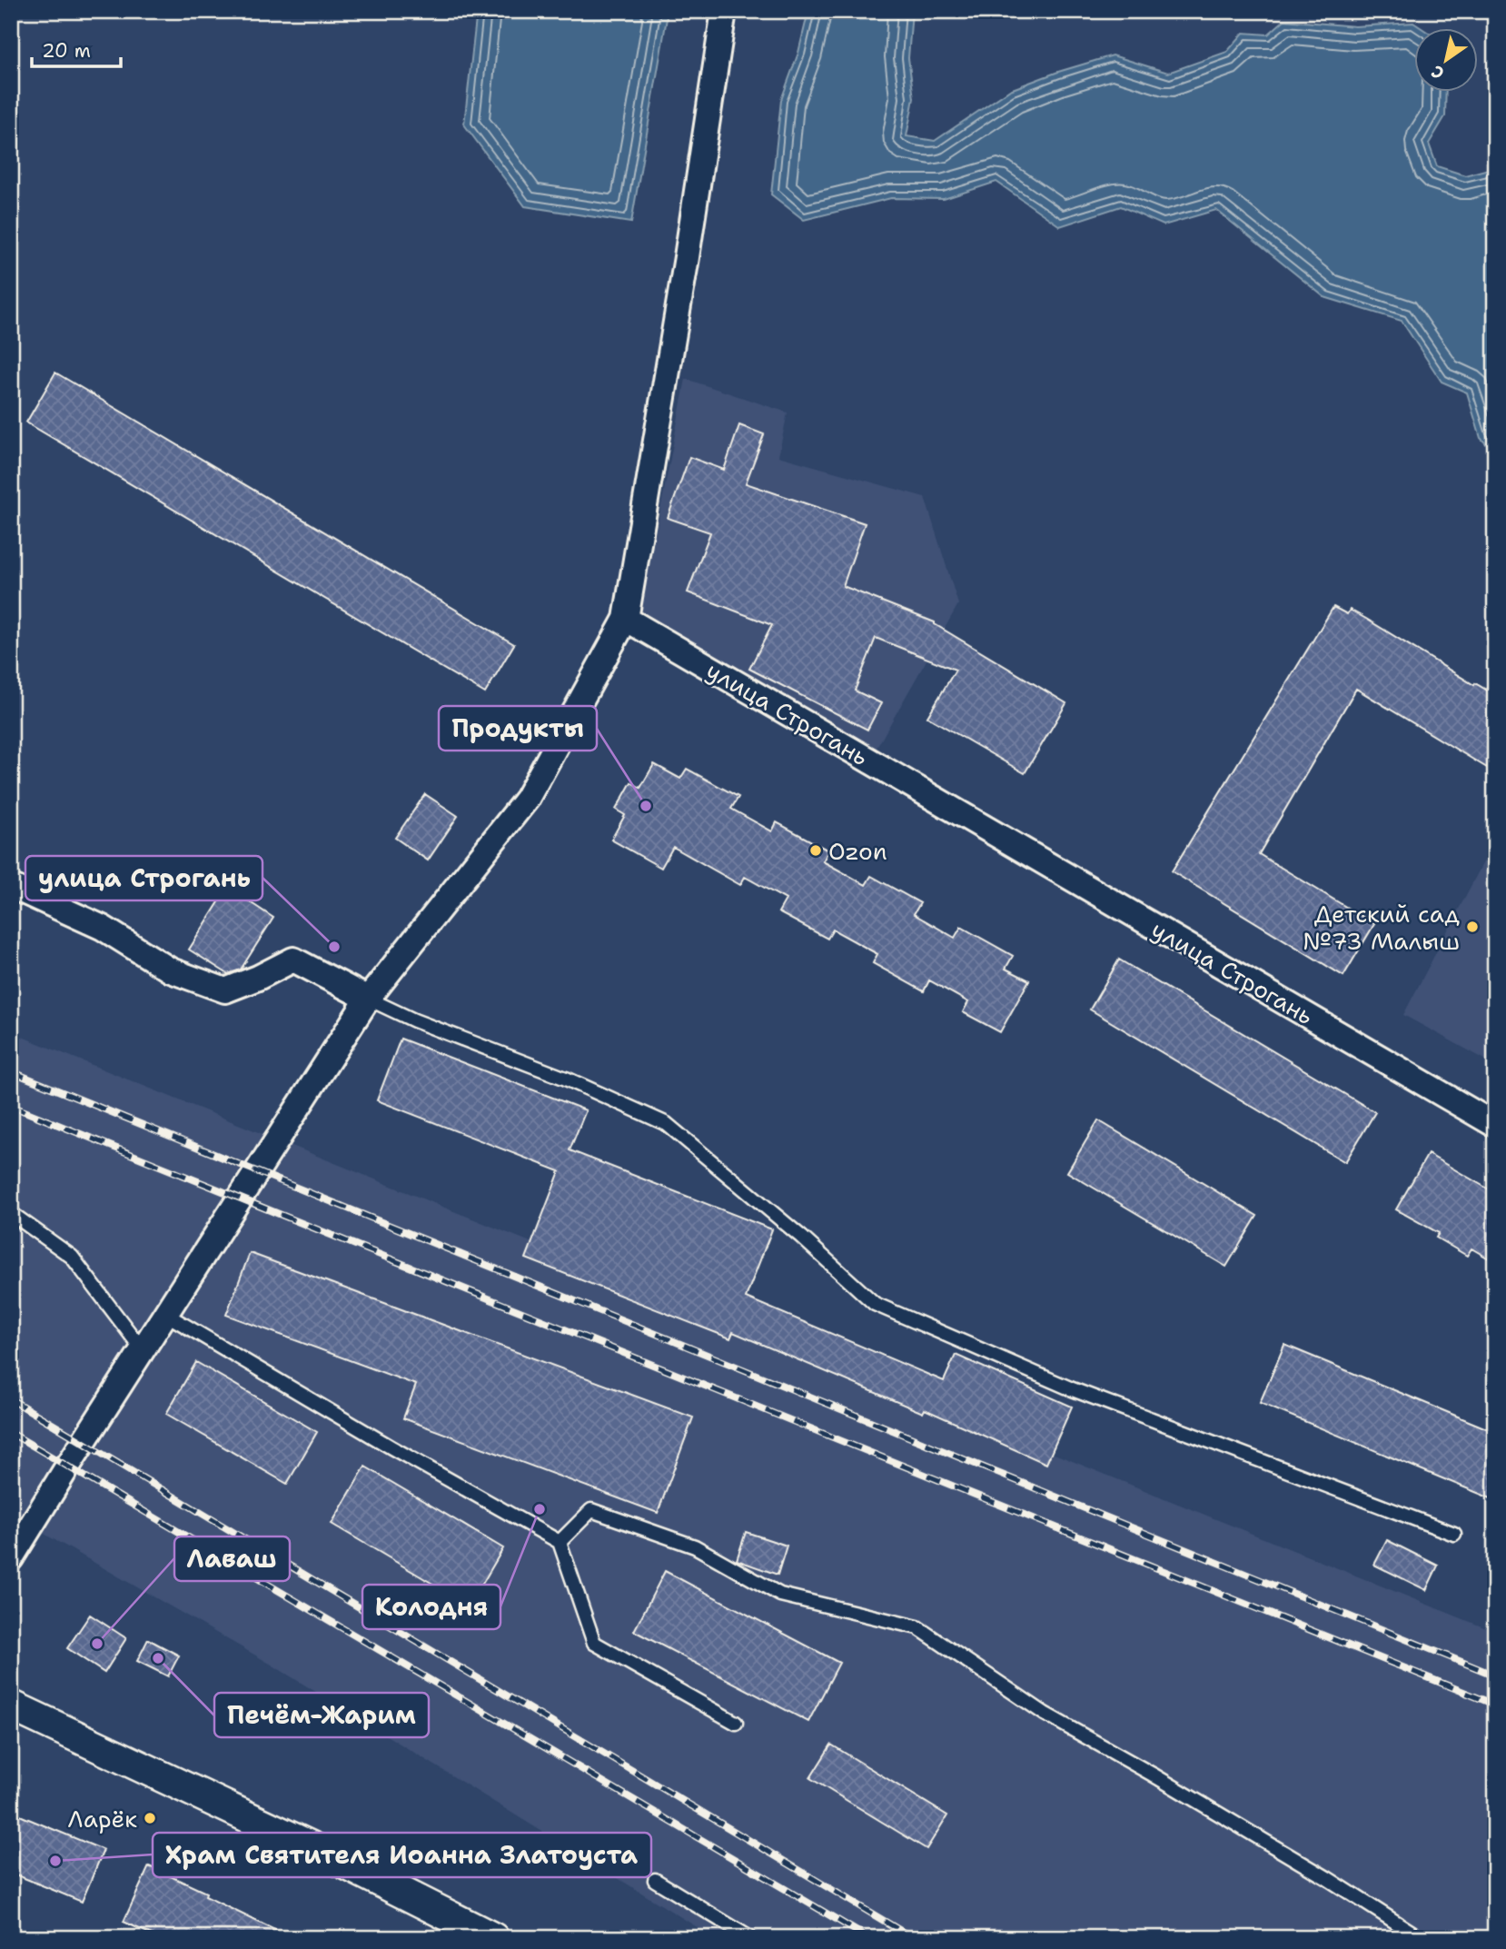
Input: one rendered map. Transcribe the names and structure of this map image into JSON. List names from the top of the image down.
{
  "streets": {
    "street": ["улица Строгань"]
  },
  "places": [
    "Продукты",
    "Ozon",
    "Детский сад №73 Малыш",
    "улица Строгань",
    "Колодня",
    "Лаваш",
    "Печём-Жарим",
    "Ларёк",
    "Храм Святителя Иоанна Златоуста"
  ],
  "scale_bar": "20 m",
  "north": "bottom left"
}
